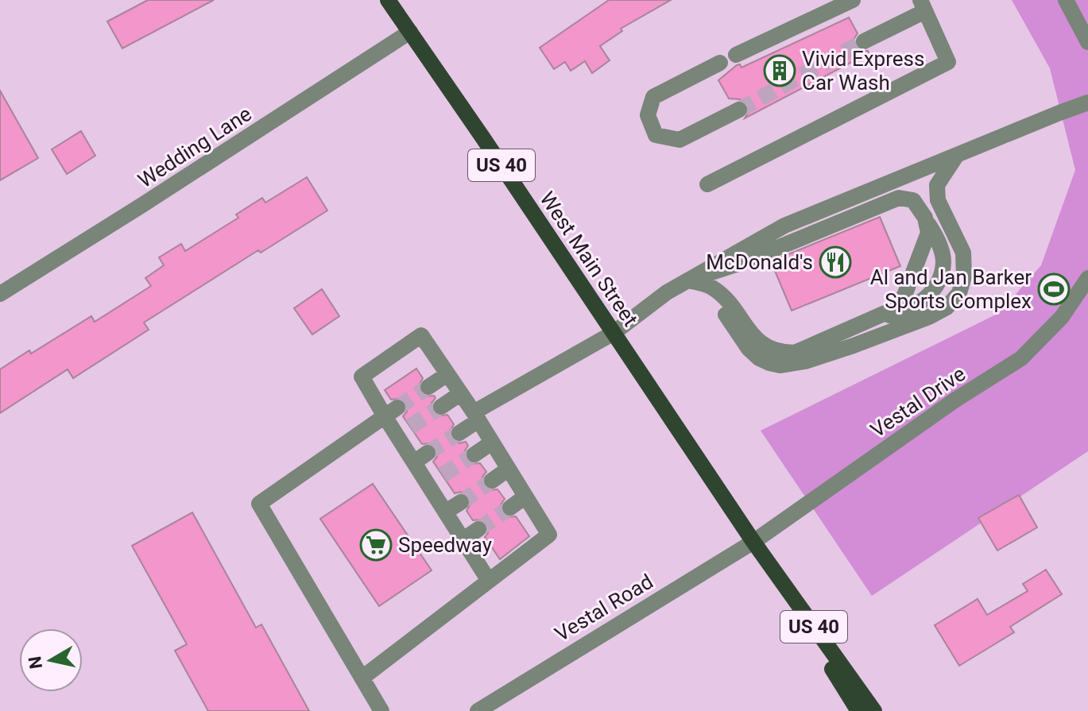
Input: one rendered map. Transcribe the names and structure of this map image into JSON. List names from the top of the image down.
{
  "streets": {
    "main road": ["US 40", "West Main Street"],
    "street": ["Wedding Lane", "Vestal Drive", "Vestal Road"]
  },
  "crossings": [
    ["Wedding Lane", "West Main Street"],
    ["West Main Street", "Vestal Drive"],
    ["West Main Street", "Vestal Road"],
    ["Vestal Drive", "Vestal Road"]
  ],
  "places": {
    "building": ["Vivid Express Car Wash"],
    "restaurant": ["McDonald's"],
    "sports": ["Al and Jan Barker Sports Complex"],
    "supermarket": ["Speedway"]
  },
  "north": "left"
}
